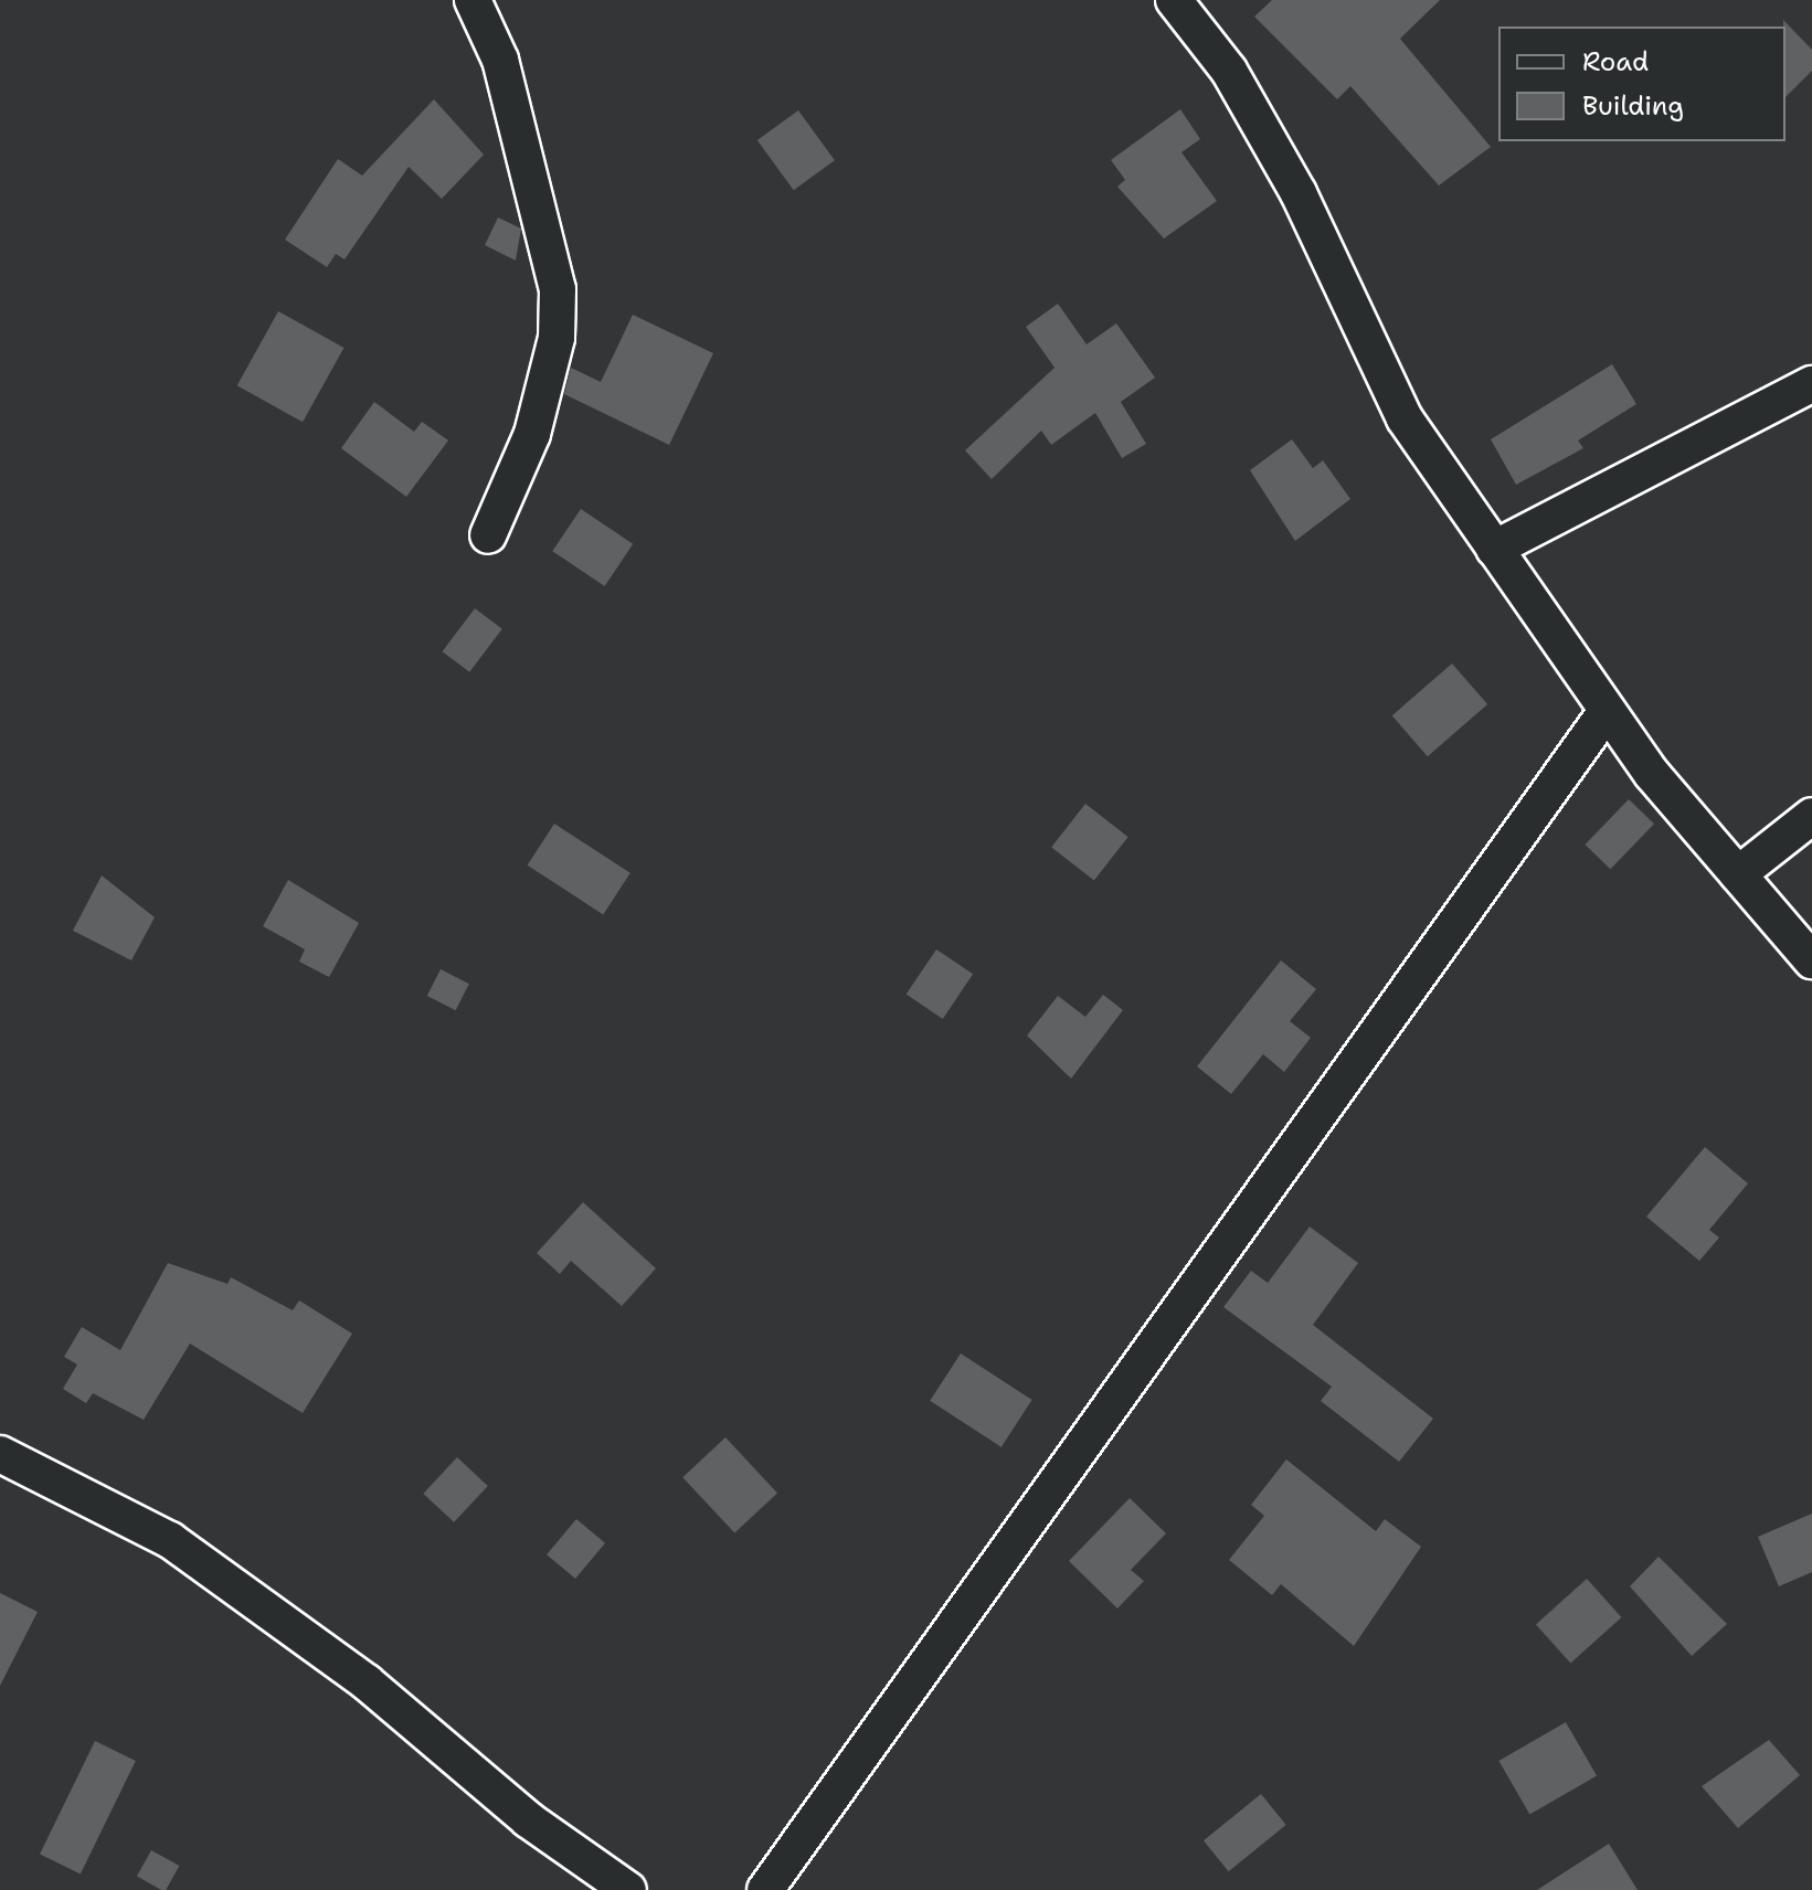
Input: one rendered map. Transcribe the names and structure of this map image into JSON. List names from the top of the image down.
{
  "legend": ["Road", "Building"]
}
